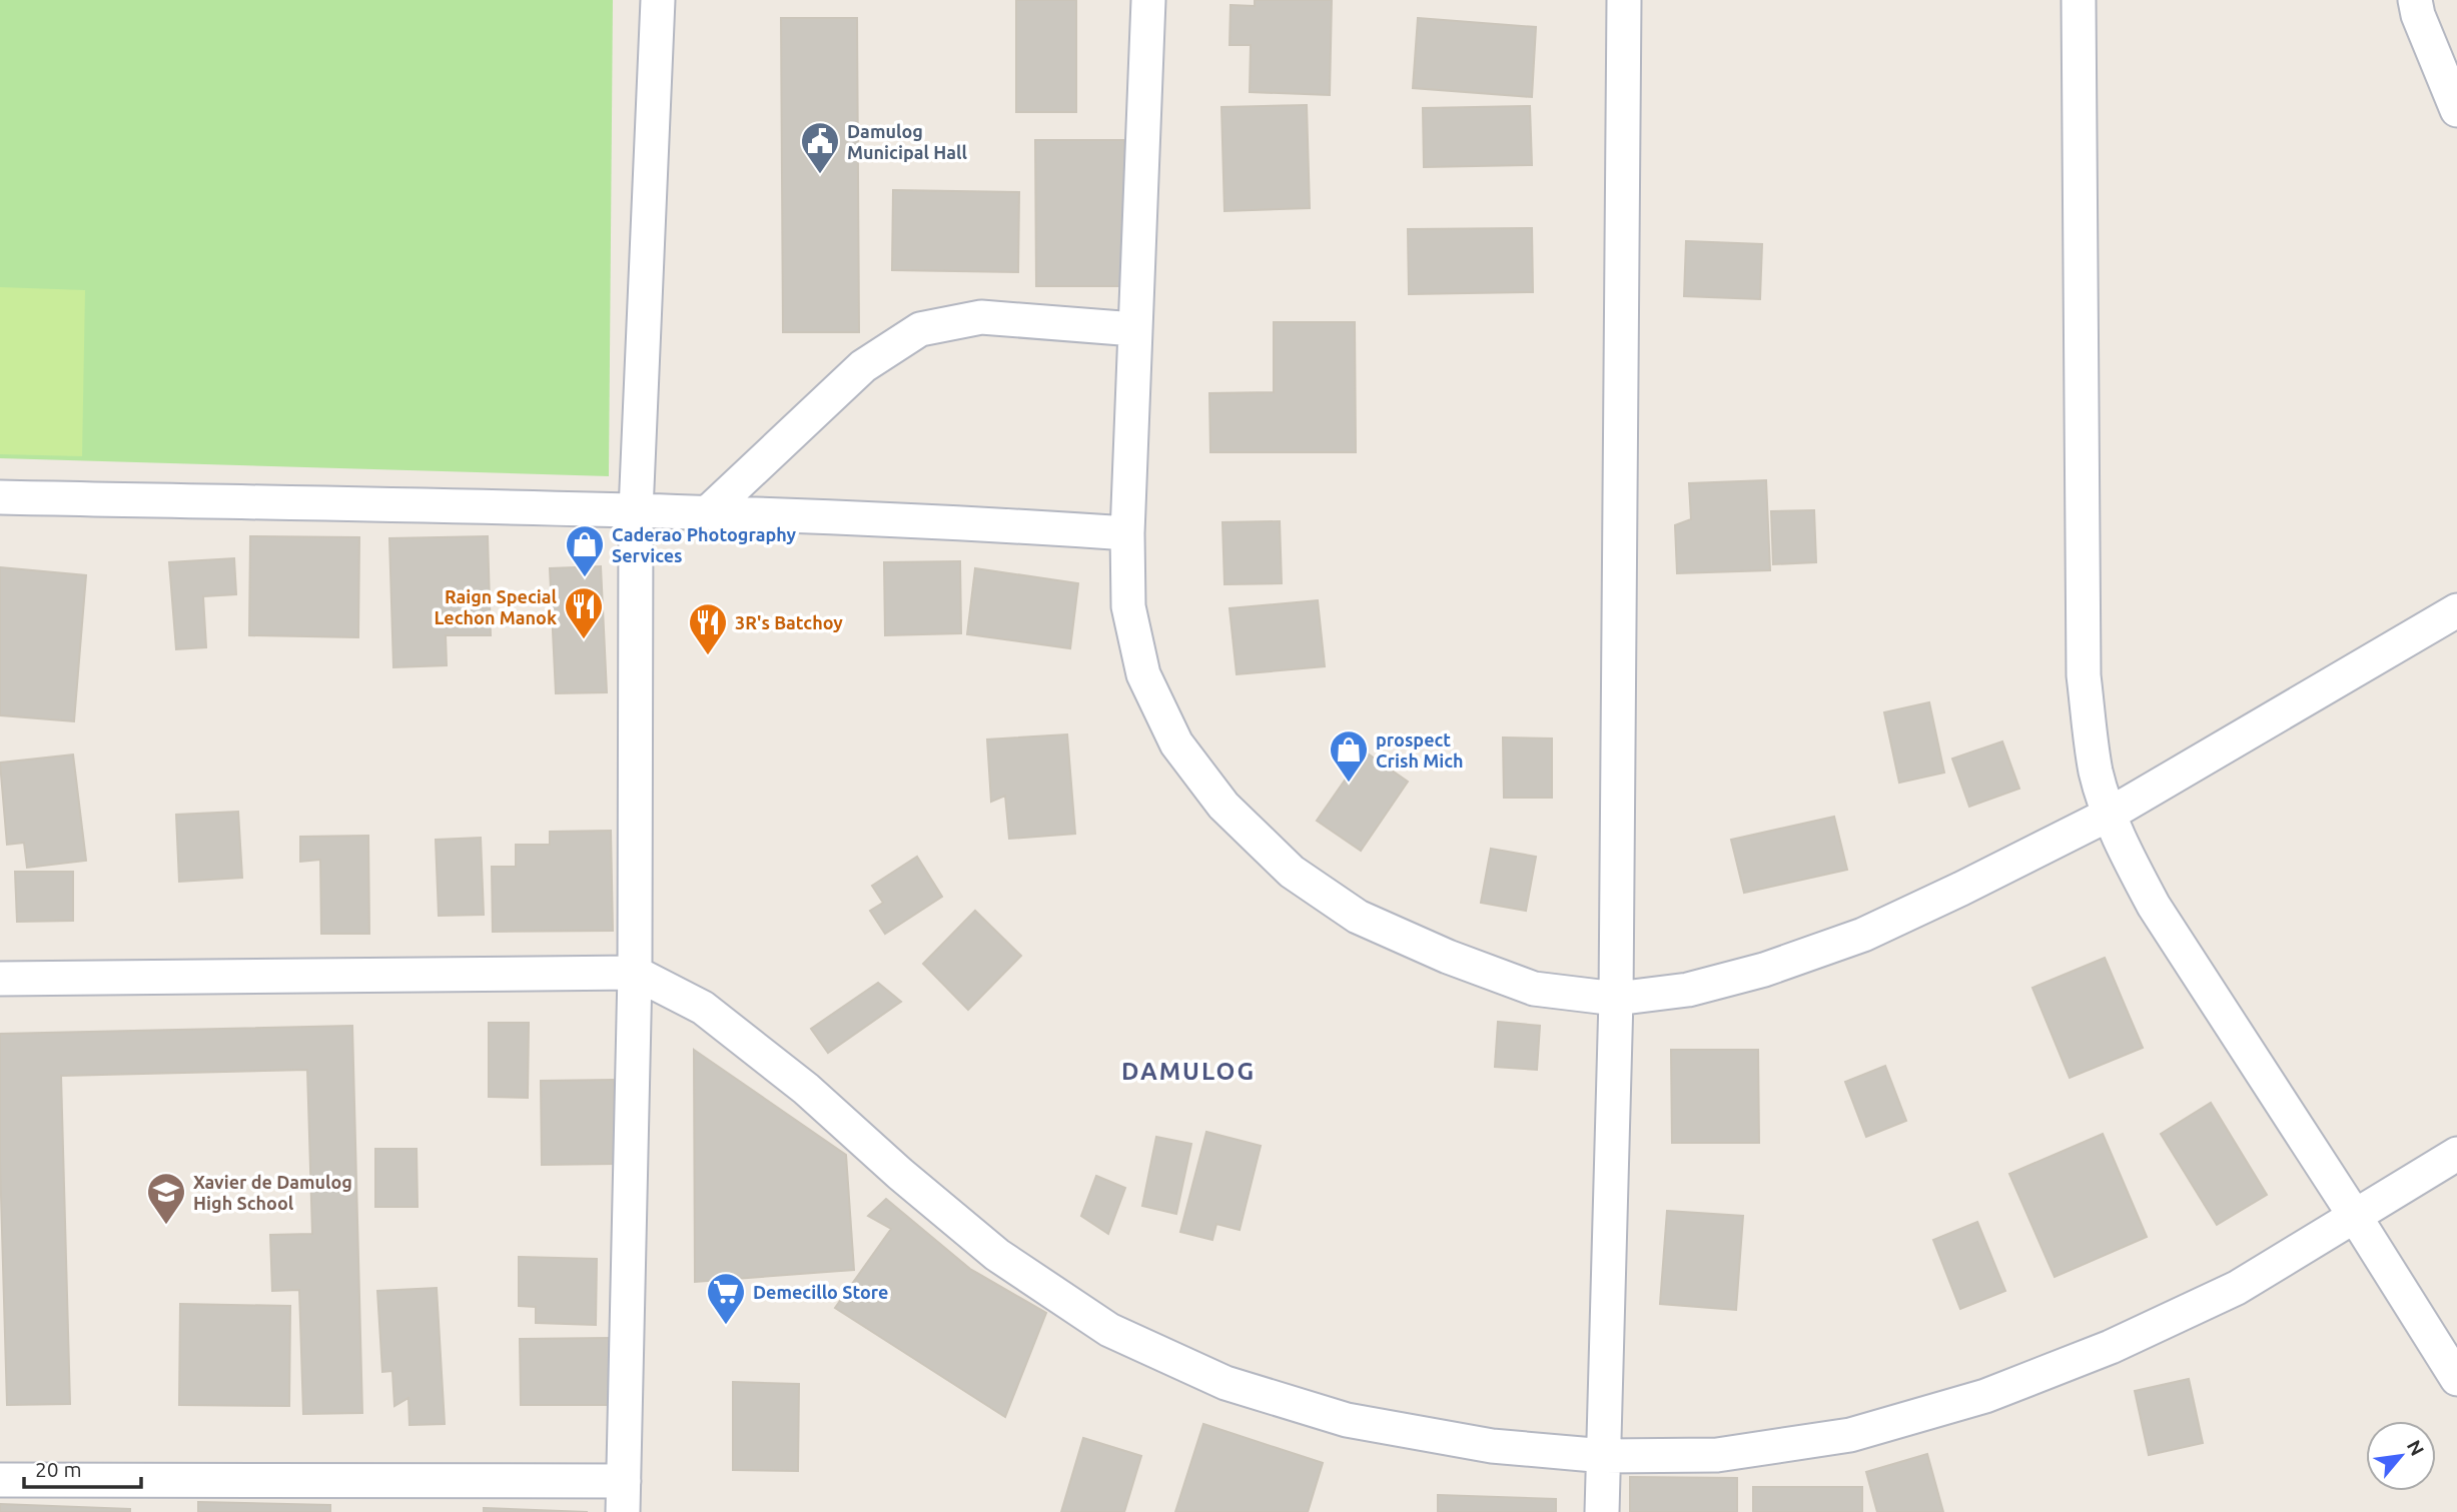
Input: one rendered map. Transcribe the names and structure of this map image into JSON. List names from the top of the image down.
{
  "districts": ["DAMULOG"],
  "places": {
    "public building": ["Damulog Municipal Hall"],
    "shop": ["Caderao Photography Services", "prospect Crish Mich"],
    "restaurant": ["Raign Special Lechon Manok", "3R's Batchoy"],
    "school or university": ["Xavier de Damulog High School"],
    "supermarket": ["Demecillo Store"]
  },
  "scale_bar": "20 m",
  "north": "top right"
}
